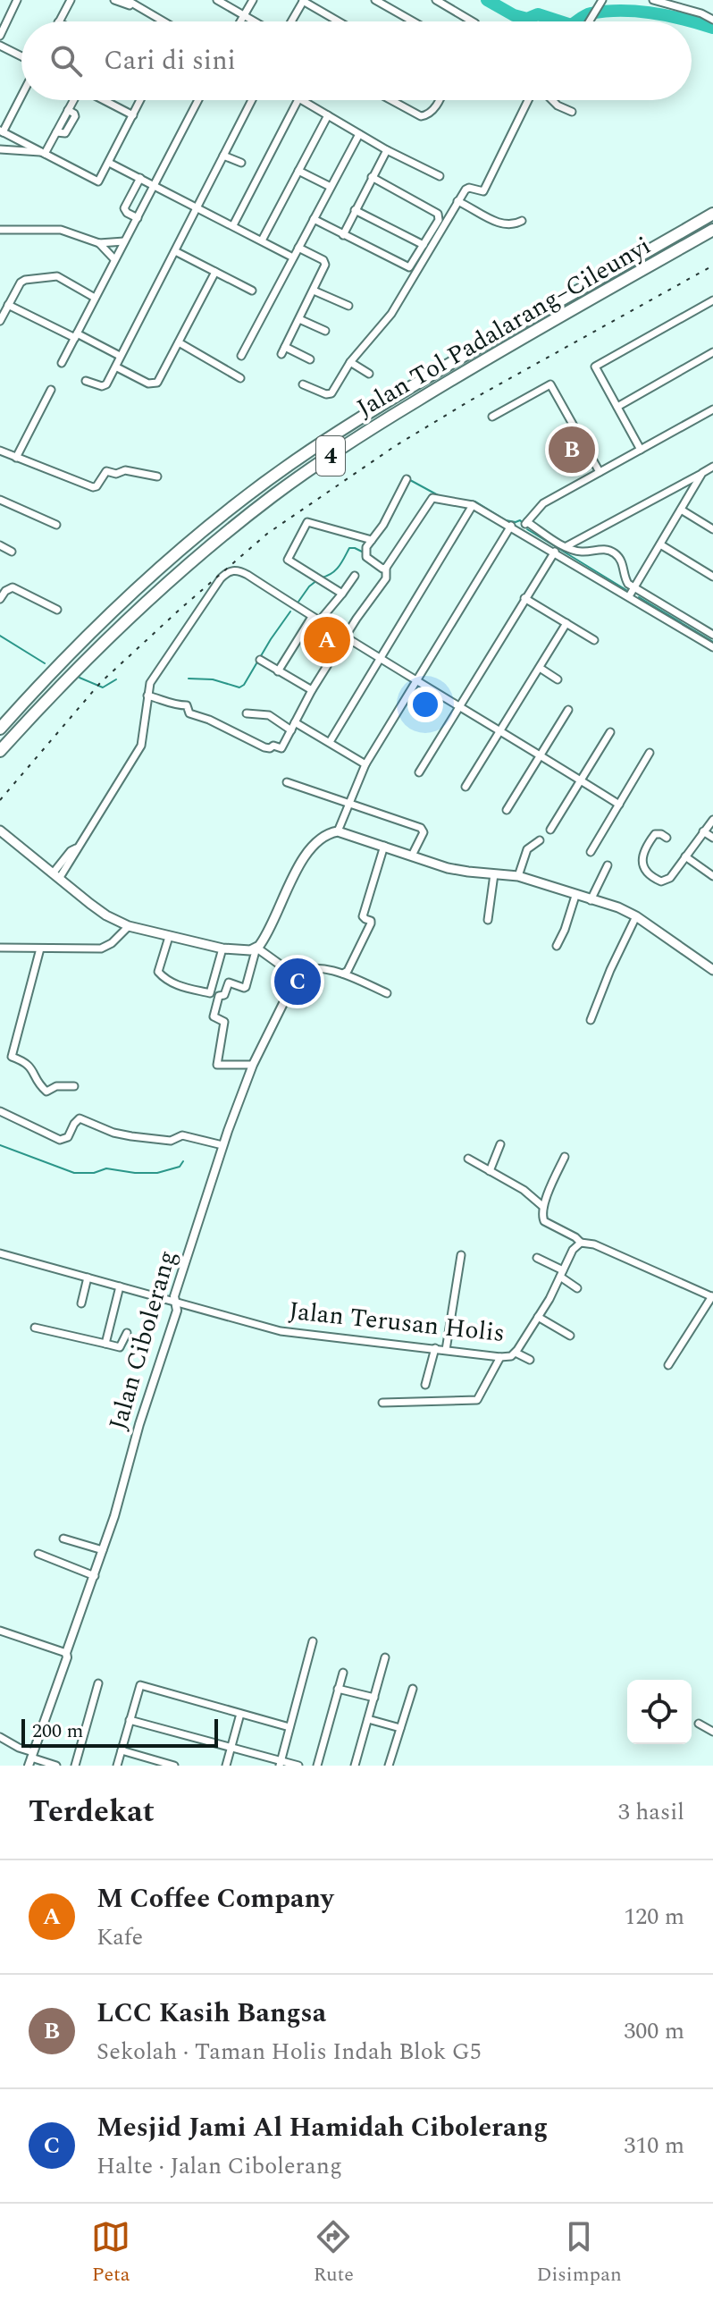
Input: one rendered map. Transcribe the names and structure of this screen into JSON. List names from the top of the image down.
{
  "streets": {
    "highway": ["Jalan Tol Padalarang–Cileunyi", "4"],
    "street": ["Jalan Terusan Holis", "Jalan Cibolerang"]
  },
  "crossings": [
    ["Jalan Terusan Holis", "Jalan Cibolerang"]
  ],
  "scale_bar": "200 m",
  "page": {
    "search": "Cari di sini",
    "pins": ["B", "A", "C"],
    "scale": "200 m",
    "heading": ["Terdekat", "3 hasil"],
    "list": [
      {
        "mark": "A",
        "name": "M Coffee Company",
        "note": "Kafe",
        "value": "120 m"
      },
      {
        "mark": "B",
        "name": "LCC Kasih Bangsa",
        "note": "Sekolah · Taman Holis Indah Blok G5",
        "value": "300 m"
      },
      {
        "mark": "C",
        "name": "Mesjid Jami Al Hamidah Cibolerang",
        "note": "Halte · Jalan Cibolerang",
        "value": "310 m"
      }
    ],
    "nav": ["Peta", "Rute", "Disimpan"]
  }
}
